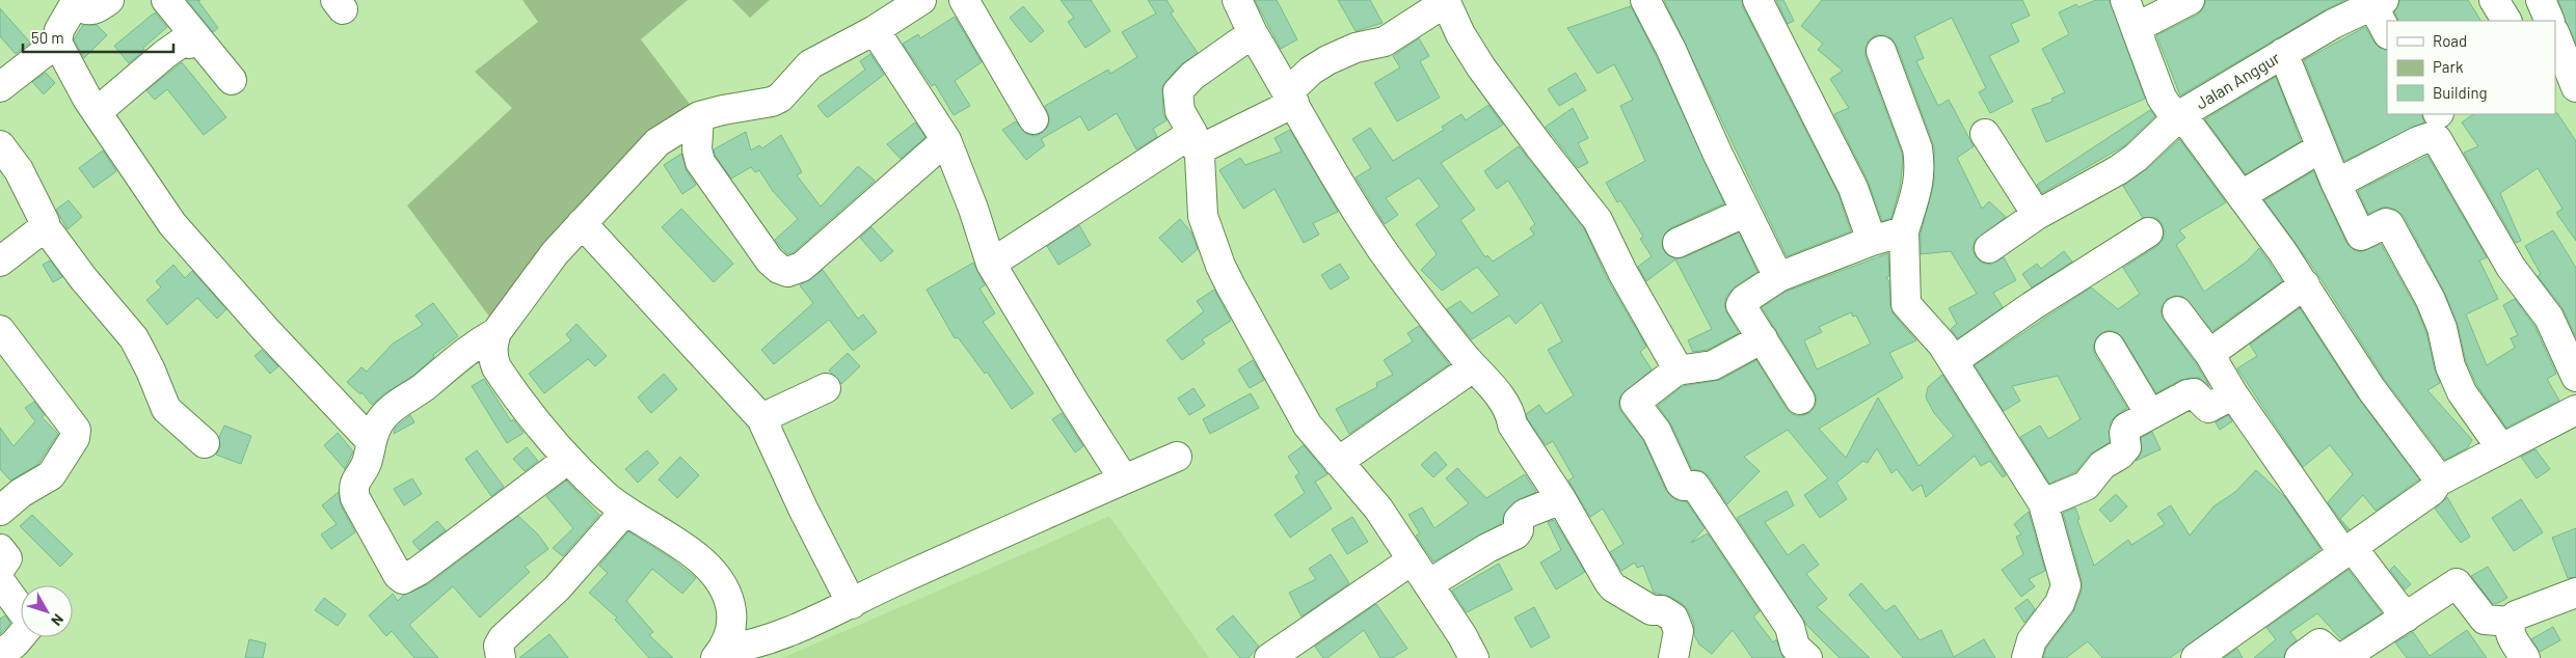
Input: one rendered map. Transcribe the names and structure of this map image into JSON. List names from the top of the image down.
{
  "streets": {
    "street": ["Jalan Anggur"]
  },
  "legend": ["Road", "Park", "Building"],
  "scale_bar": "50 m",
  "north": "bottom right"
}
